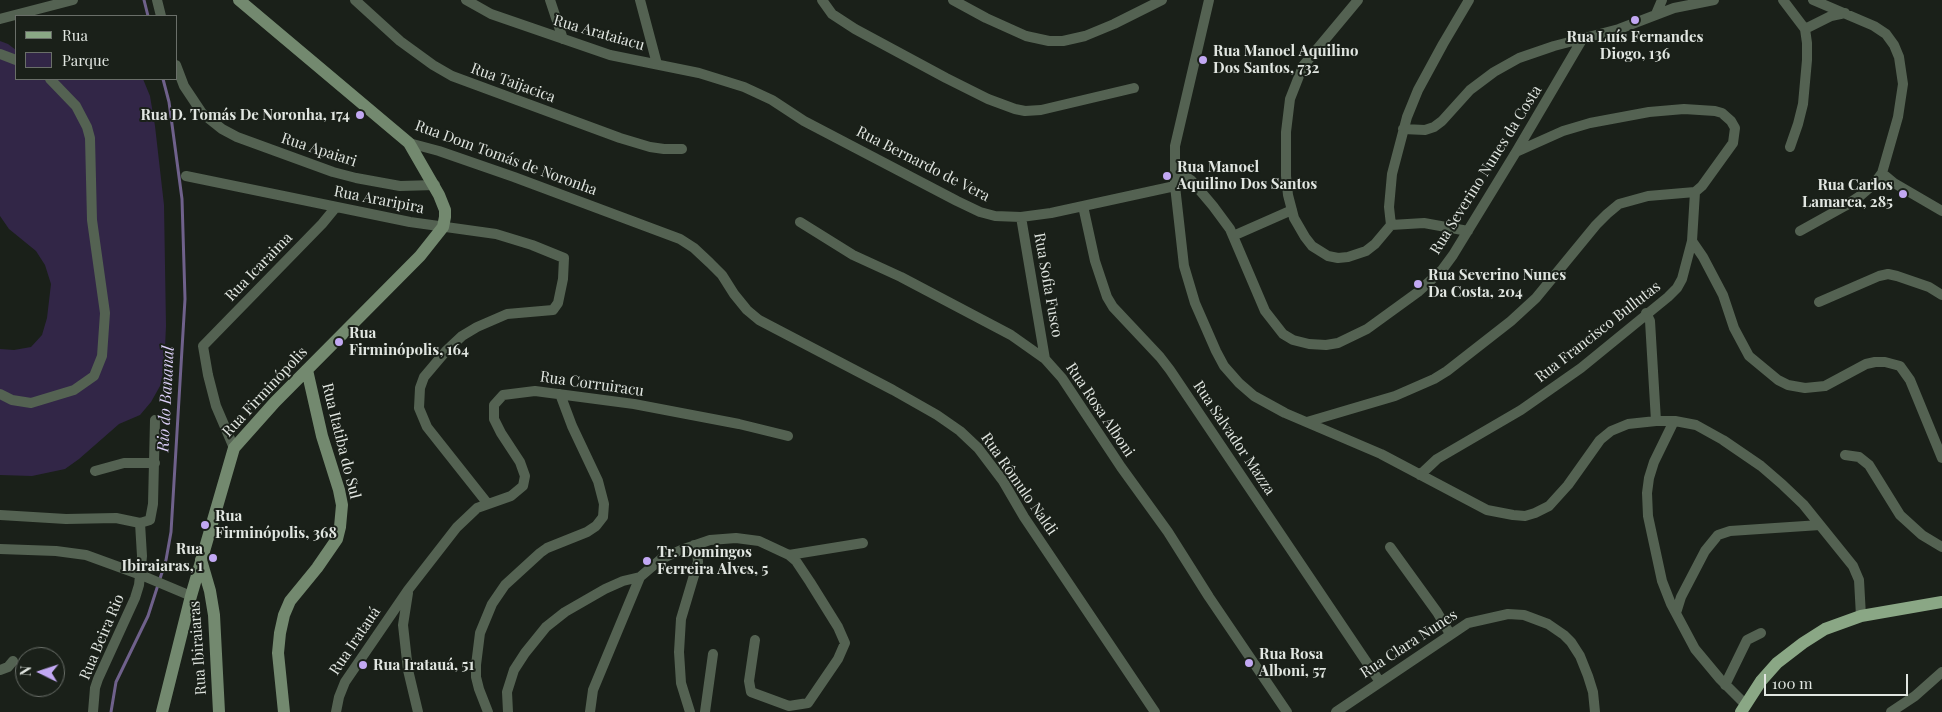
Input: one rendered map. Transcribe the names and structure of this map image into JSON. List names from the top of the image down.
{
  "streets": {
    "main road": [
      "Rua Dom Tomás de Noronha",
      "Rua Firminópolis",
      "Rua Itatiba do Sul",
      "Rua Ibiraiaras"
    ],
    "street": [
      "Rua Arataiacu",
      "Rua Taijacica",
      "Rua Apaiari",
      "Rua Bernardo de Vera",
      "Rua Severino Nunes da Costa",
      "Rua Araripira",
      "Rua Icaraima",
      "Rua Sofia Fusco",
      "Rua Francisco Bullutas",
      "Rua Corruiracu",
      "Rua Rosa Alboni",
      "Rua Salvador Mazza",
      "Rua Rômulo Naldi",
      "Rua Beira Rio",
      "Rua Iratauá",
      "Rua Clara Nunes"
    ]
  },
  "crossings": [
    ["Rua Arataiacu", "Rua Bernardo de Vera"],
    ["Rua Dom Tomás de Noronha", "Rua Rômulo Naldi"],
    ["Rua Bernardo de Vera", "Rua Sofia Fusco"],
    ["Rua Bernardo de Vera", "Rua Salvador Mazza"],
    ["Rua Araripira", "Rua Icaraima"],
    ["Rua Araripira", "Rua Corruiracu"],
    ["Rua Araripira", "Rua Firminópolis"],
    ["Rua Araripira", "Rua Iratauá"],
    ["Rua Icaraima", "Rua Firminópolis"],
    ["Rua Sofia Fusco", "Rua Rosa Alboni"],
    ["Rua Corruiracu", "Rua Iratauá"],
    ["Rua Firminópolis", "Rua Itatiba do Sul"],
    ["Rua Firminópolis", "Rua Ibiraiaras"],
    ["Rua Salvador Mazza", "Rua Clara Nunes"]
  ],
  "water": ["Rio do Bananal"],
  "places": [
    "Rua Luís Fernandes Diogo, 136",
    "Rua Manoel Aquilino Dos Santos, 732",
    "Rua D. Tomás De Noronha, 174",
    "Rua Manoel Aquilino Dos Santos",
    "Rua Carlos Lamarca, 285",
    "Rua Severino Nunes Da Costa, 204",
    "Rua Firminópolis, 164",
    "Rua Firminópolis, 368",
    "Rua Ibiraiaras, 1",
    "Tr. Domingos Ferreira Alves, 5",
    "Rua Rosa Alboni, 57",
    "Rua Iratauá, 51"
  ],
  "legend": ["Rua", "Parque"],
  "scale_bar": "100 m",
  "north": "left"
}
